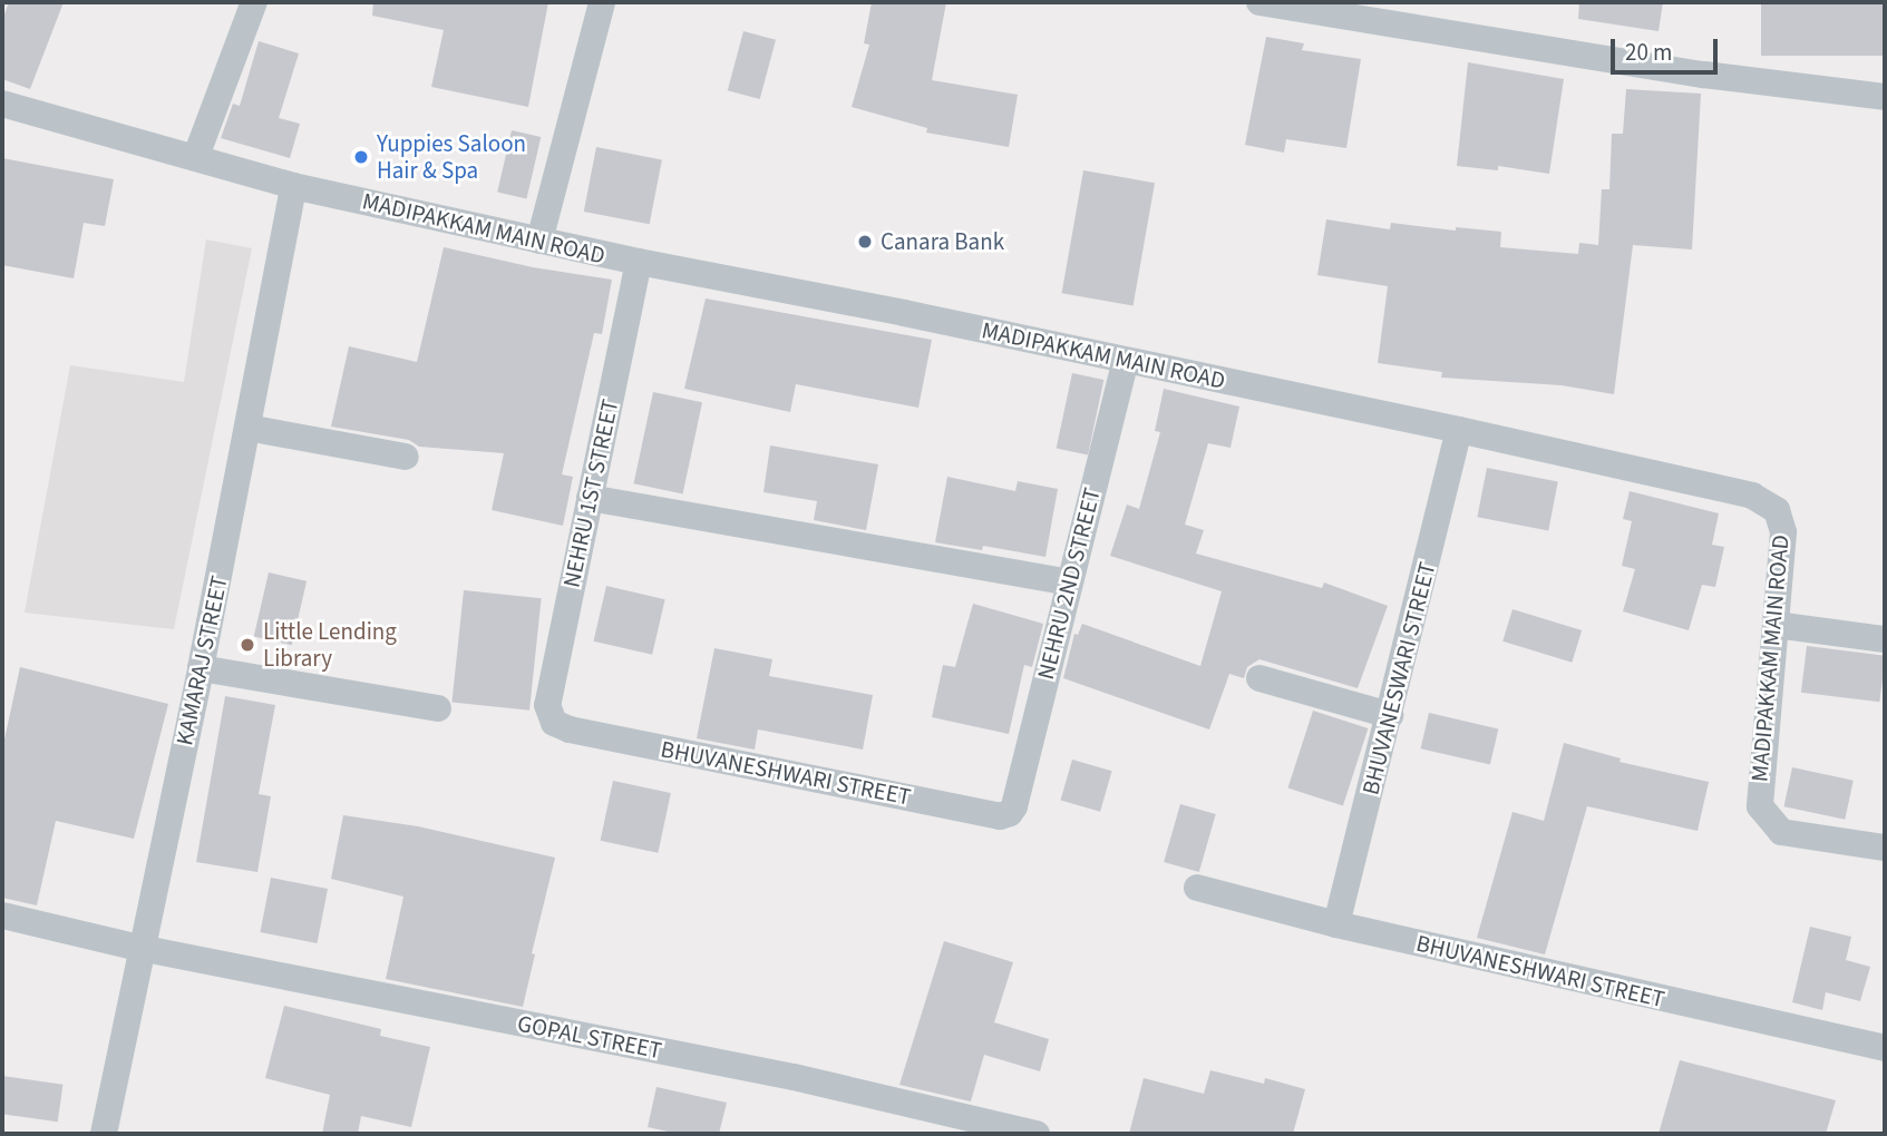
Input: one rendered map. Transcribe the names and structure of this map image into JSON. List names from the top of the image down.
{
  "streets": {
    "street": [
      "MADIPAKKAM MAIN ROAD",
      "NEHRU 1ST STREET",
      "NEHRU 2ND STREET",
      "KAMARAJ STREET",
      "BHUVANESWARI STREET",
      "BHUVANESHWARI STREET",
      "GOPAL STREET"
    ]
  },
  "crossings": [
    ["MADIPAKKAM MAIN ROAD", "NEHRU 1ST STREET"],
    ["MADIPAKKAM MAIN ROAD", "NEHRU 2ND STREET"],
    ["MADIPAKKAM MAIN ROAD", "KAMARAJ STREET"],
    ["MADIPAKKAM MAIN ROAD", "BHUVANESWARI STREET"],
    ["NEHRU 1ST STREET", "BHUVANESHWARI STREET"],
    ["NEHRU 2ND STREET", "BHUVANESHWARI STREET"],
    ["KAMARAJ STREET", "GOPAL STREET"],
    ["BHUVANESWARI STREET", "BHUVANESHWARI STREET"]
  ],
  "places": ["Yuppies Saloon Hair & Spa", "Canara Bank", "Little Lending Library"],
  "scale_bar": "20 m"
}
